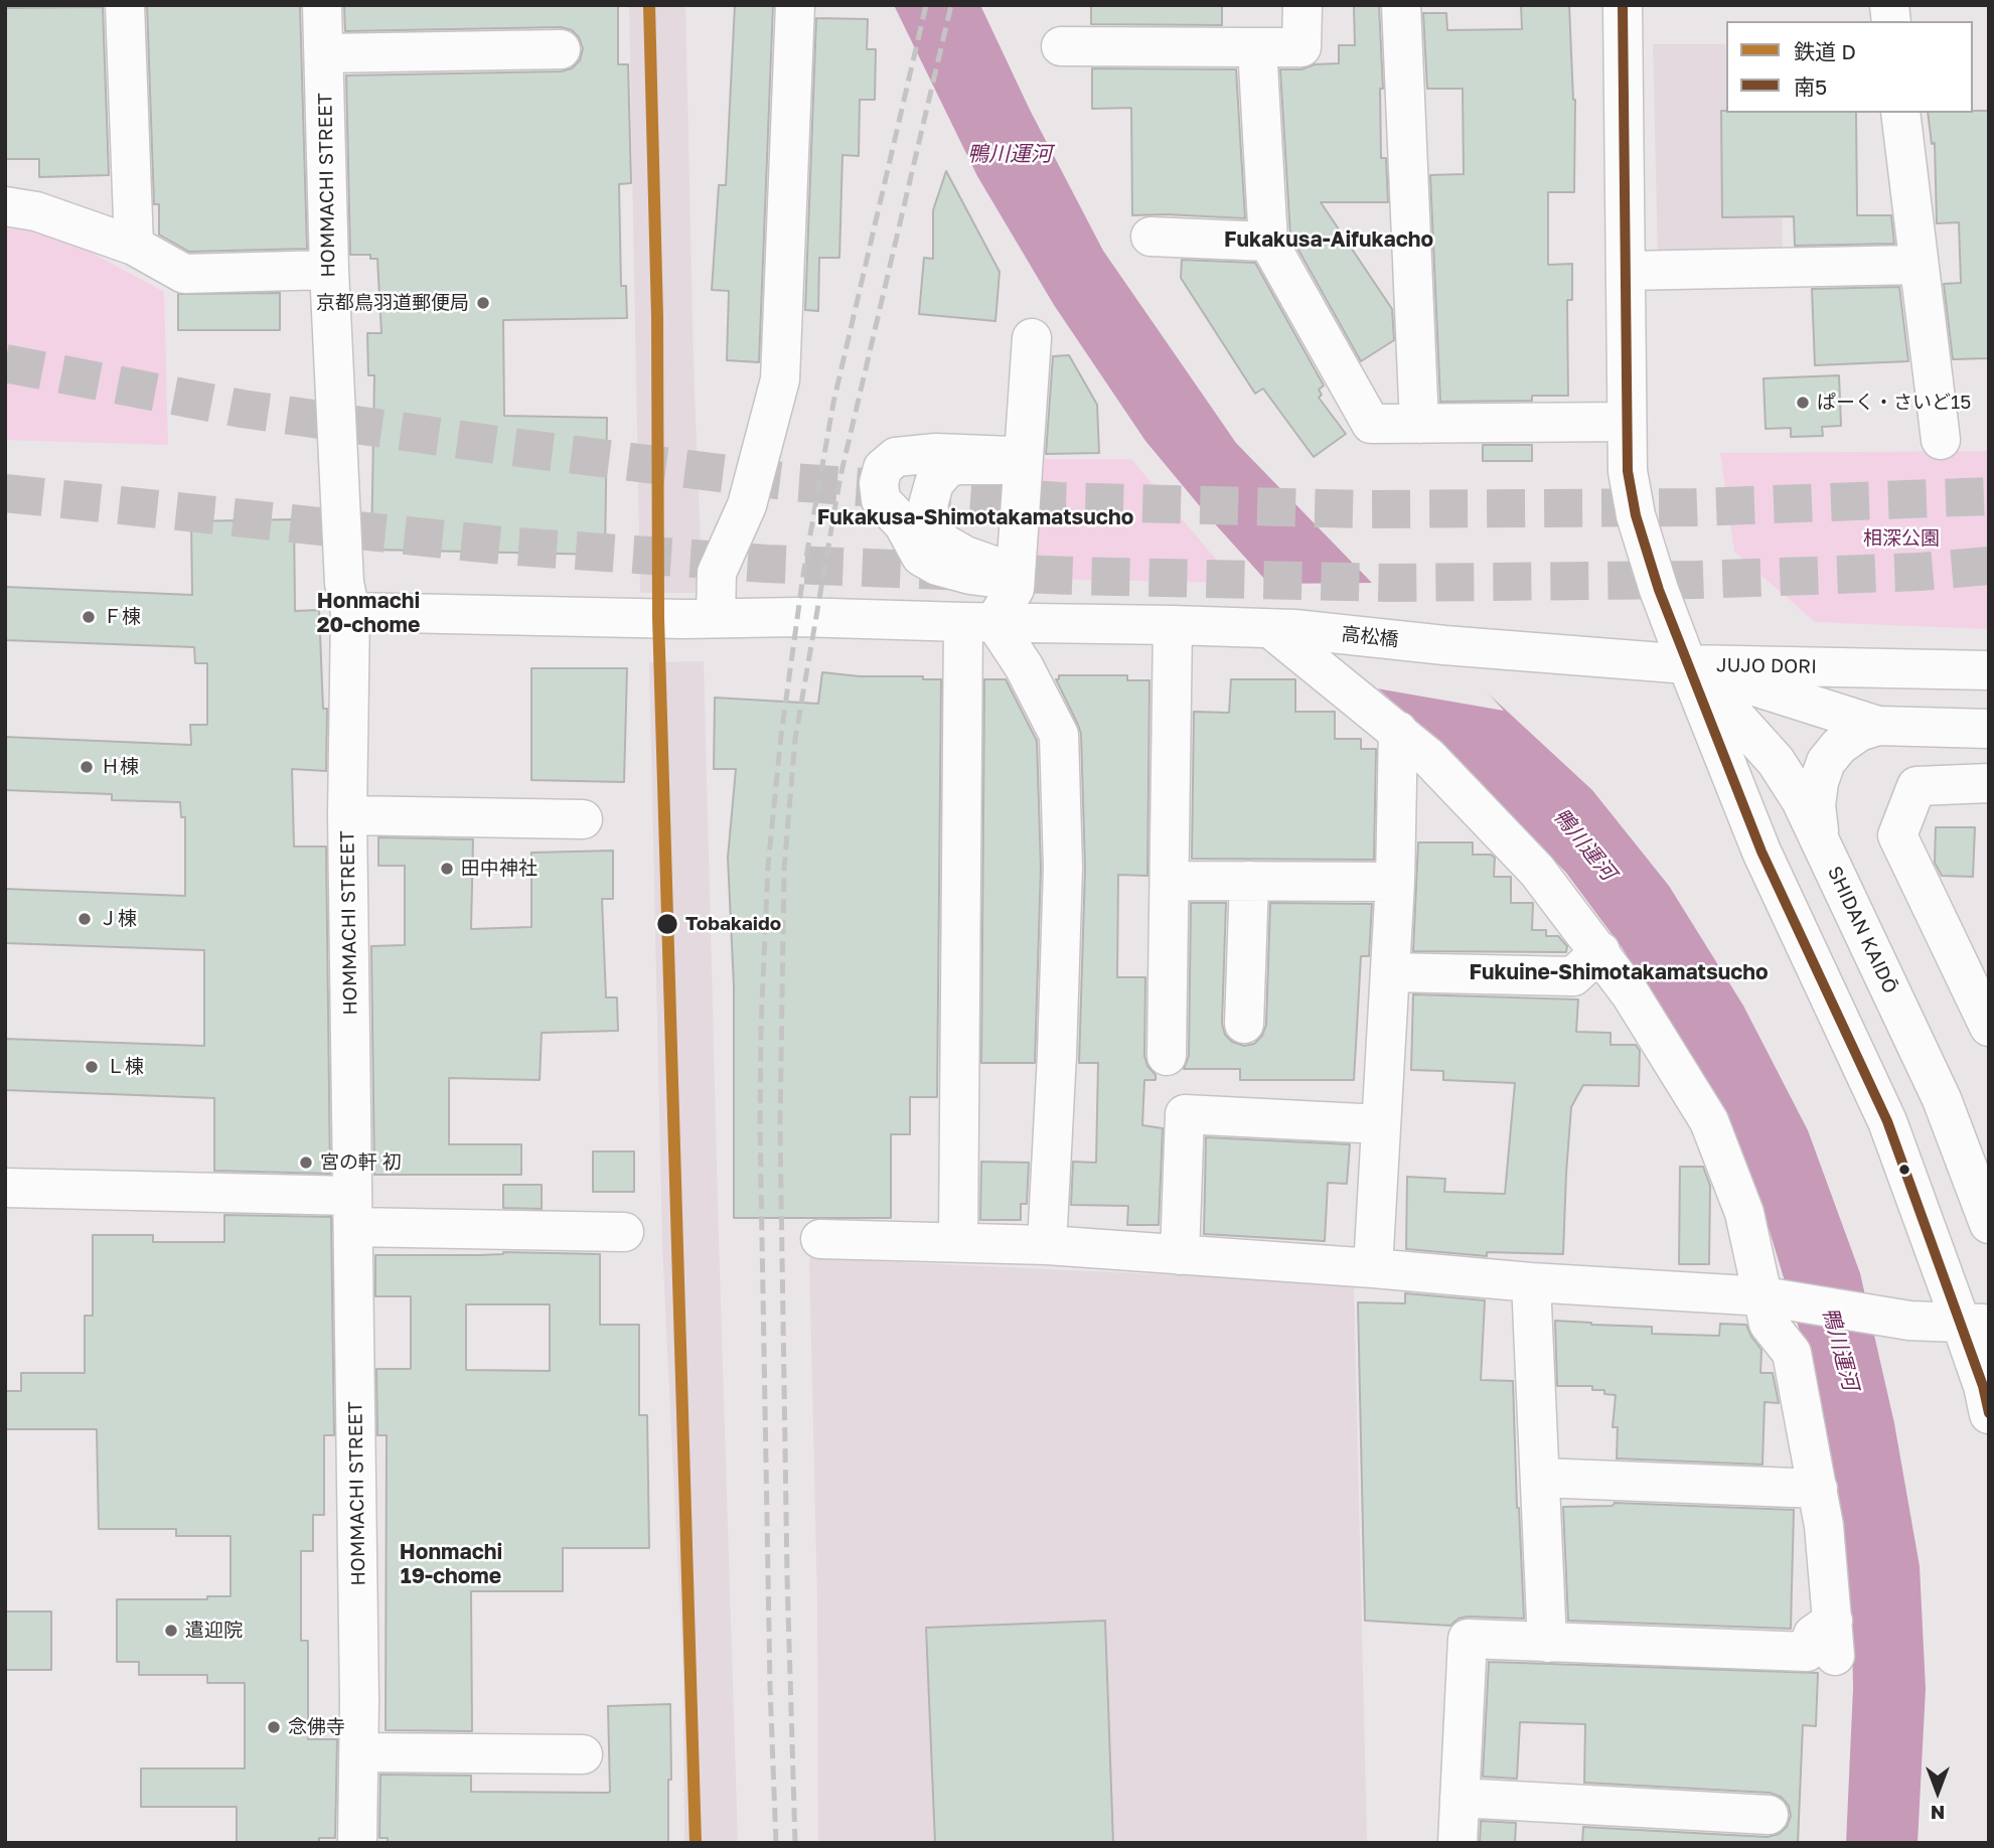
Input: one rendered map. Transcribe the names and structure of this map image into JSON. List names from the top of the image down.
{
  "streets": {
    "street": [
      "HOMMACHI STREET",
      "高松橋",
      "JUJO DORI",
      "SHIDAN KAIDŌ"
    ]
  },
  "crossings": [
    ["HOMMACHI STREET", "高松橋"],
    ["高松橋", "JUJO DORI"],
    ["高松橋", "SHIDAN KAIDŌ"],
    ["JUJO DORI", "SHIDAN KAIDŌ"]
  ],
  "districts": [
    "Fukakusa-Aifukacho",
    "Fukakusa-Shimotakamatsucho",
    "Honmachi 20-chome",
    "Fukuine-Shimotakamatsucho",
    "Honmachi 19-chome"
  ],
  "water": ["鴨川運河"],
  "parks": ["相深公園"],
  "places": [
    "京都鳥羽道郵便局",
    "ぱーく・さいど15",
    "Ｆ棟",
    "Ｈ棟",
    "田中神社",
    "Ｊ棟",
    "Tobakaido",
    "Ｌ棟",
    "宮の軒 初",
    "遣迎院",
    "念佛寺"
  ],
  "lines": ["rail line D", "transit line 南5"],
  "legend": ["鉄道 D", "南5"],
  "north": "bottom"
}
